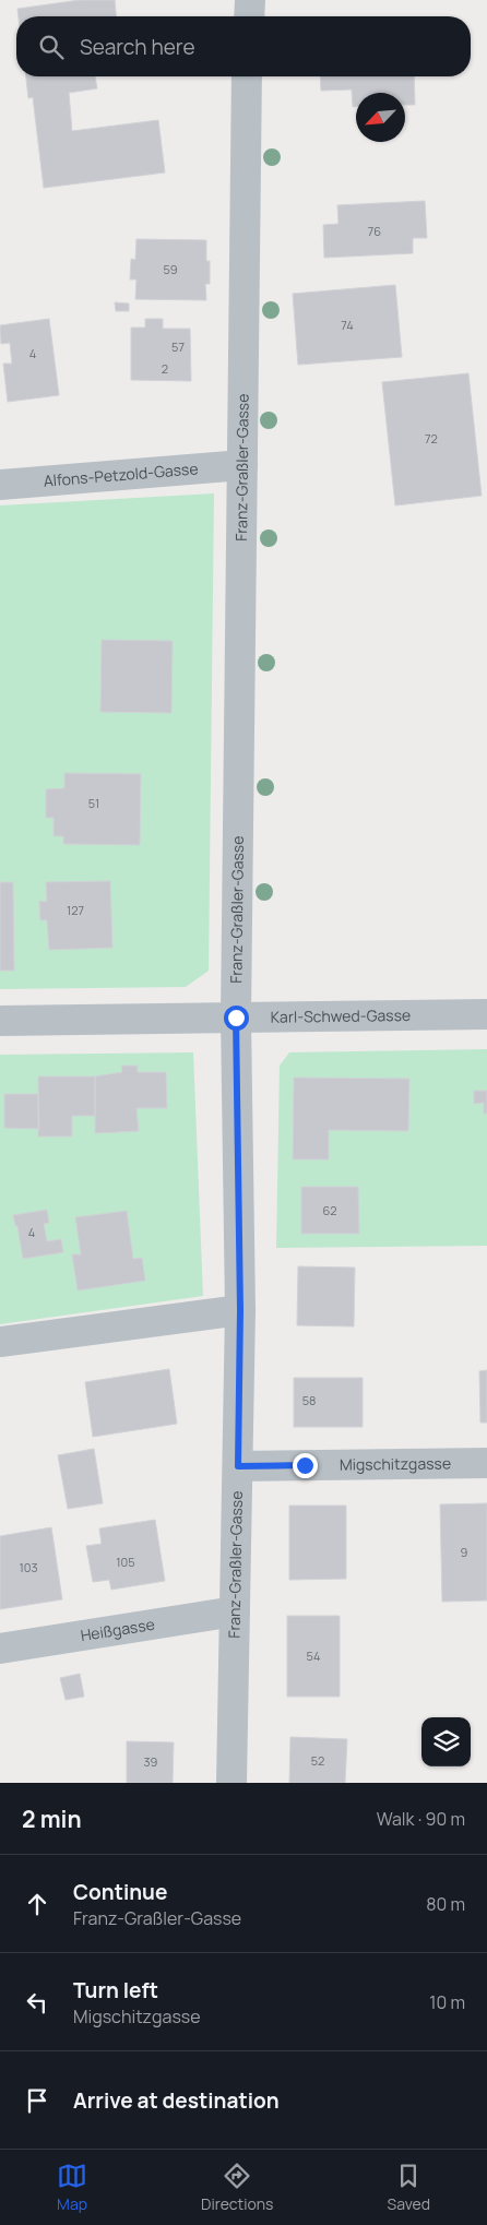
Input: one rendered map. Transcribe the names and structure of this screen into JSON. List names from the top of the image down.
{
  "streets": {
    "street": [
      "Franz-Graßler-Gasse",
      "Alfons-Petzold-Gasse",
      "Karl-Schwed-Gasse",
      "Migschitzgasse",
      "Heißgasse"
    ]
  },
  "crossings": [
    ["Franz-Graßler-Gasse", "Alfons-Petzold-Gasse"],
    ["Franz-Graßler-Gasse", "Karl-Schwed-Gasse"],
    ["Franz-Graßler-Gasse", "Migschitzgasse"],
    ["Franz-Graßler-Gasse", "Heißgasse"]
  ],
  "house_numbers": [
    "76",
    "59",
    "74",
    "57",
    "4",
    "2",
    "72",
    "51",
    "127",
    "62",
    "4",
    "58",
    "9",
    "105",
    "103",
    "54",
    "52",
    "39"
  ],
  "north": "bottom left",
  "page": {
    "search": "Search here",
    "heading": ["2 min", "Walk · 90 m"],
    "list": [
      ["Continue", "Franz-Graßler-Gasse", "80 m"],
      ["Turn left", "Migschitzgasse", "10 m"],
      "Arrive at destination"
    ],
    "nav": ["Map", "Directions", "Saved"]
  }
}
